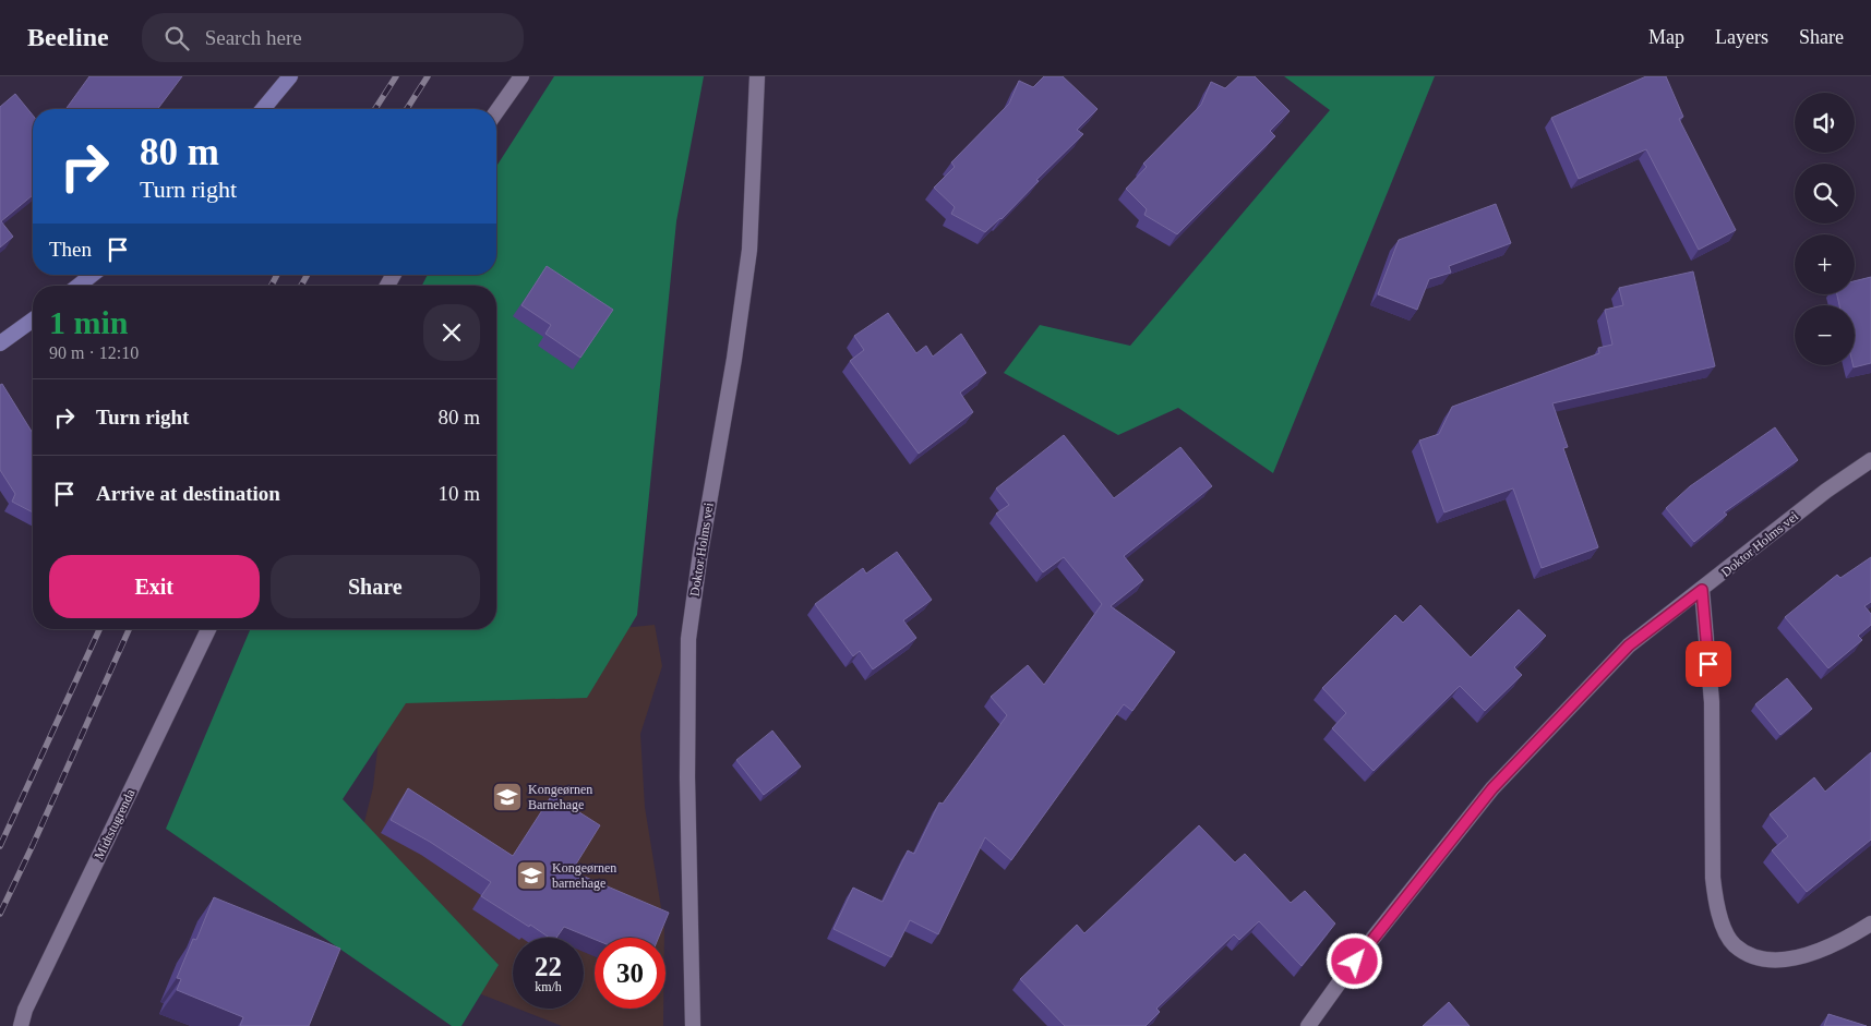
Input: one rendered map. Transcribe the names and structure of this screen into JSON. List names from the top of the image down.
{
  "streets": {
    "street": ["Doktor Holms vei", "Midtstugrenda"]
  },
  "places": {
    "school or university": ["Kongeørnen Barnehage", "Kongeørnen barnehage"]
  },
  "page": {
    "header": "Beeline",
    "search": "Search here",
    "nav": ["Map", "Layers", "Share"],
    "map_buttons": ["+", "−"],
    "turn": ["80 m", "Turn right"],
    "then": "Then",
    "heading": ["1 min", "90 m · 12:10"],
    "list": [
      {
        "name": "Turn right",
        "value": "80 m"
      },
      {
        "name": "Arrive at destination",
        "value": "10 m"
      }
    ],
    "buttons": ["Exit", "Share"],
    "speed": "22 km/h",
    "limit": "30"
  }
}
